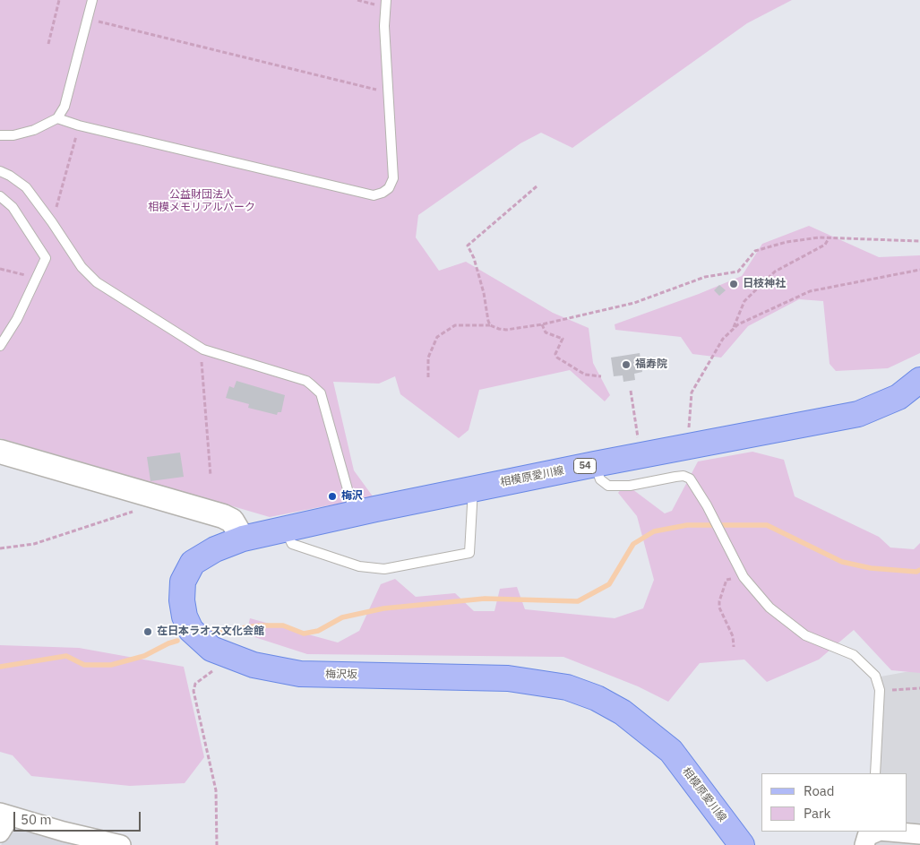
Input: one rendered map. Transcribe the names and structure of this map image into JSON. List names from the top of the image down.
{
  "streets": {
    "main road": ["54", "相模原愛川線", "梅沢坂"]
  },
  "crossings": [
    ["相模原愛川線", "梅沢坂"]
  ],
  "parks": ["公益財団法人 相模メモリアルパーク"],
  "places": [
    "日枝神社",
    "福寿院",
    "梅沢",
    "在日本ラオス文化会館"
  ],
  "legend": ["Road", "Park"],
  "scale_bar": "50 m"
}
